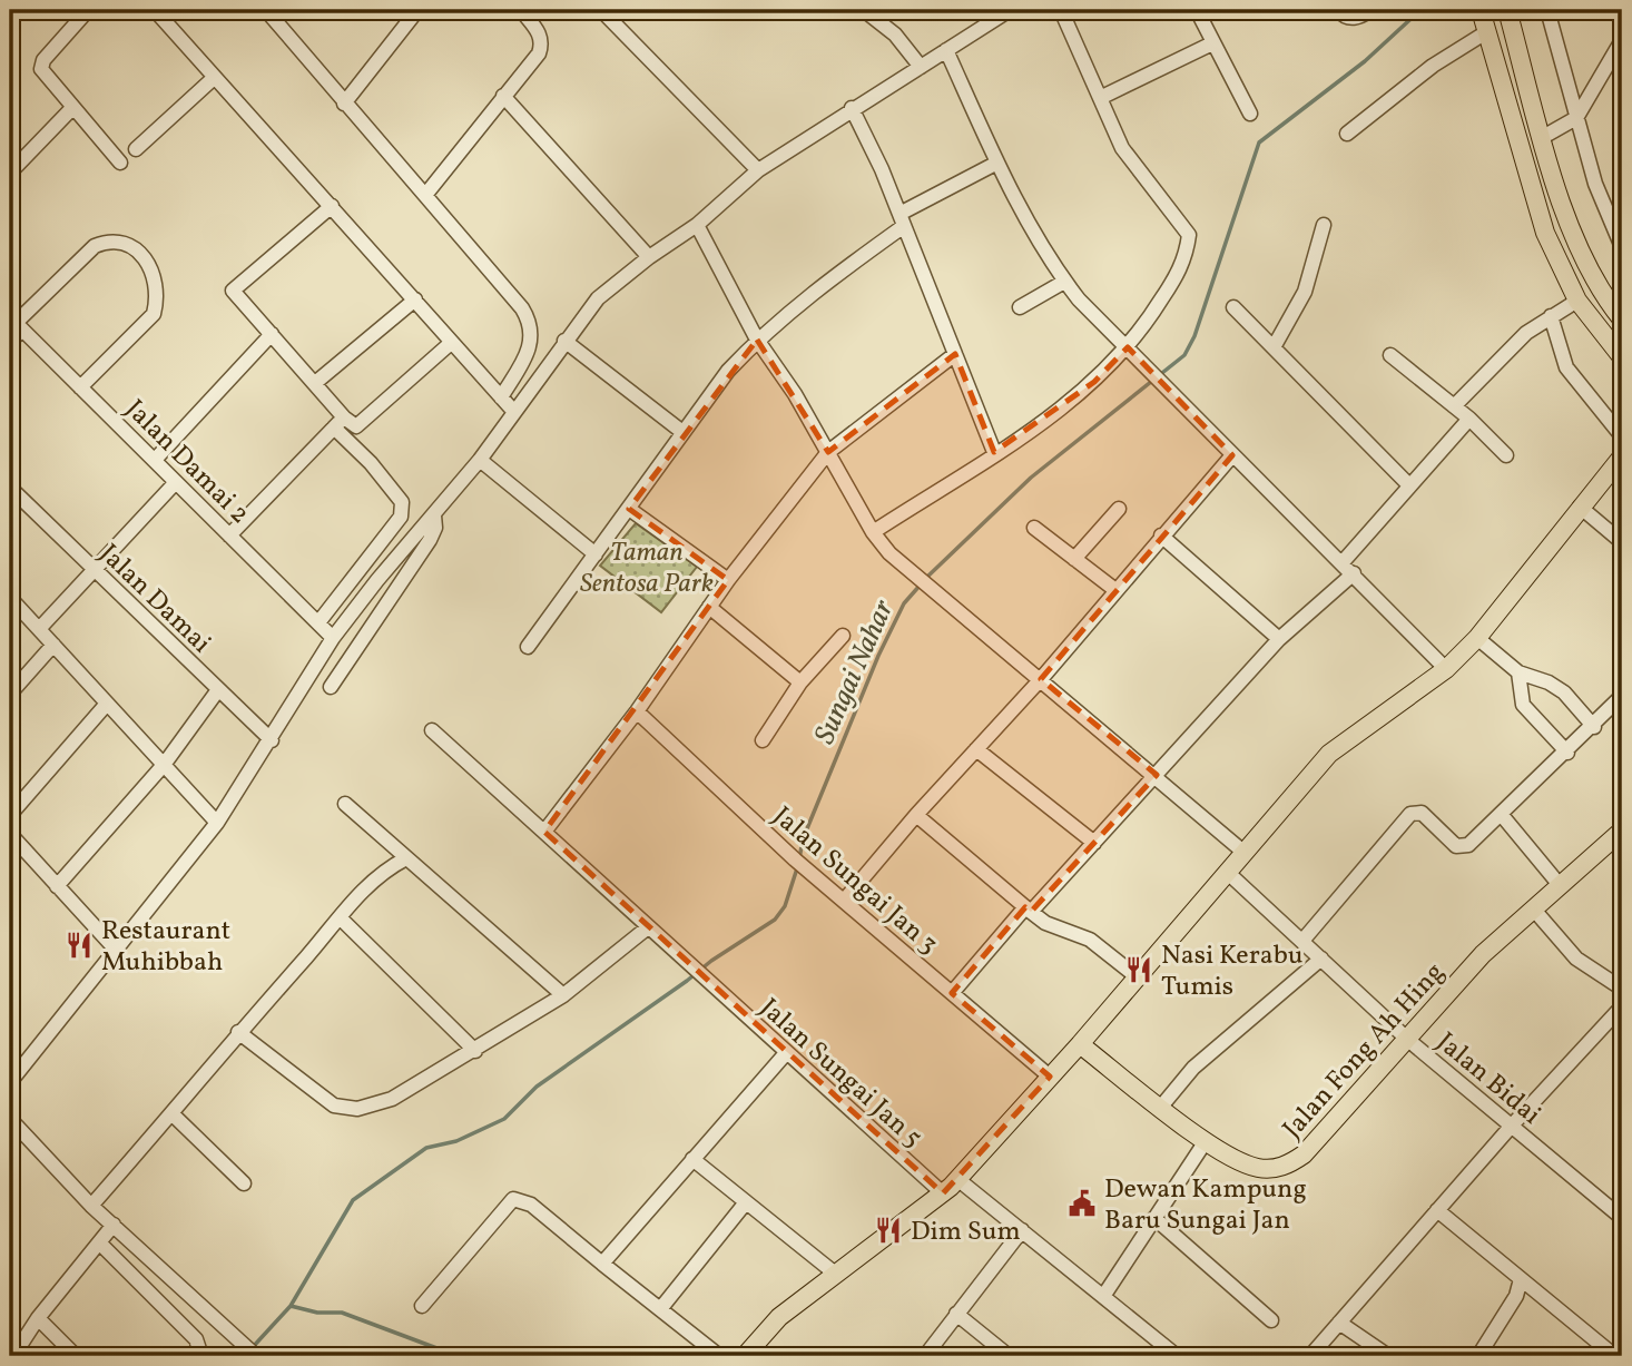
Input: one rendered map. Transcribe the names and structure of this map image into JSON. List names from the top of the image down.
{
  "streets": {
    "main road": ["Jalan Fong Ah Hing"],
    "street": [
      "Jalan Damai 2",
      "Jalan Damai",
      "Jalan Sungai Jan 3",
      "Jalan Sungai Jan 5",
      "Jalan Bidai"
    ]
  },
  "crossings": [
    ["Jalan Fong Ah Hing", "Jalan Bidai"]
  ],
  "water": ["Sungai Nahar"],
  "parks": ["Taman Sentosa Park"],
  "places": {
    "restaurant": ["Restaurant Muhibbah", "Nasi Kerabu Tumis", "Dim Sum"],
    "public building": ["Dewan Kampung Baru Sungai Jan"]
  }
}
